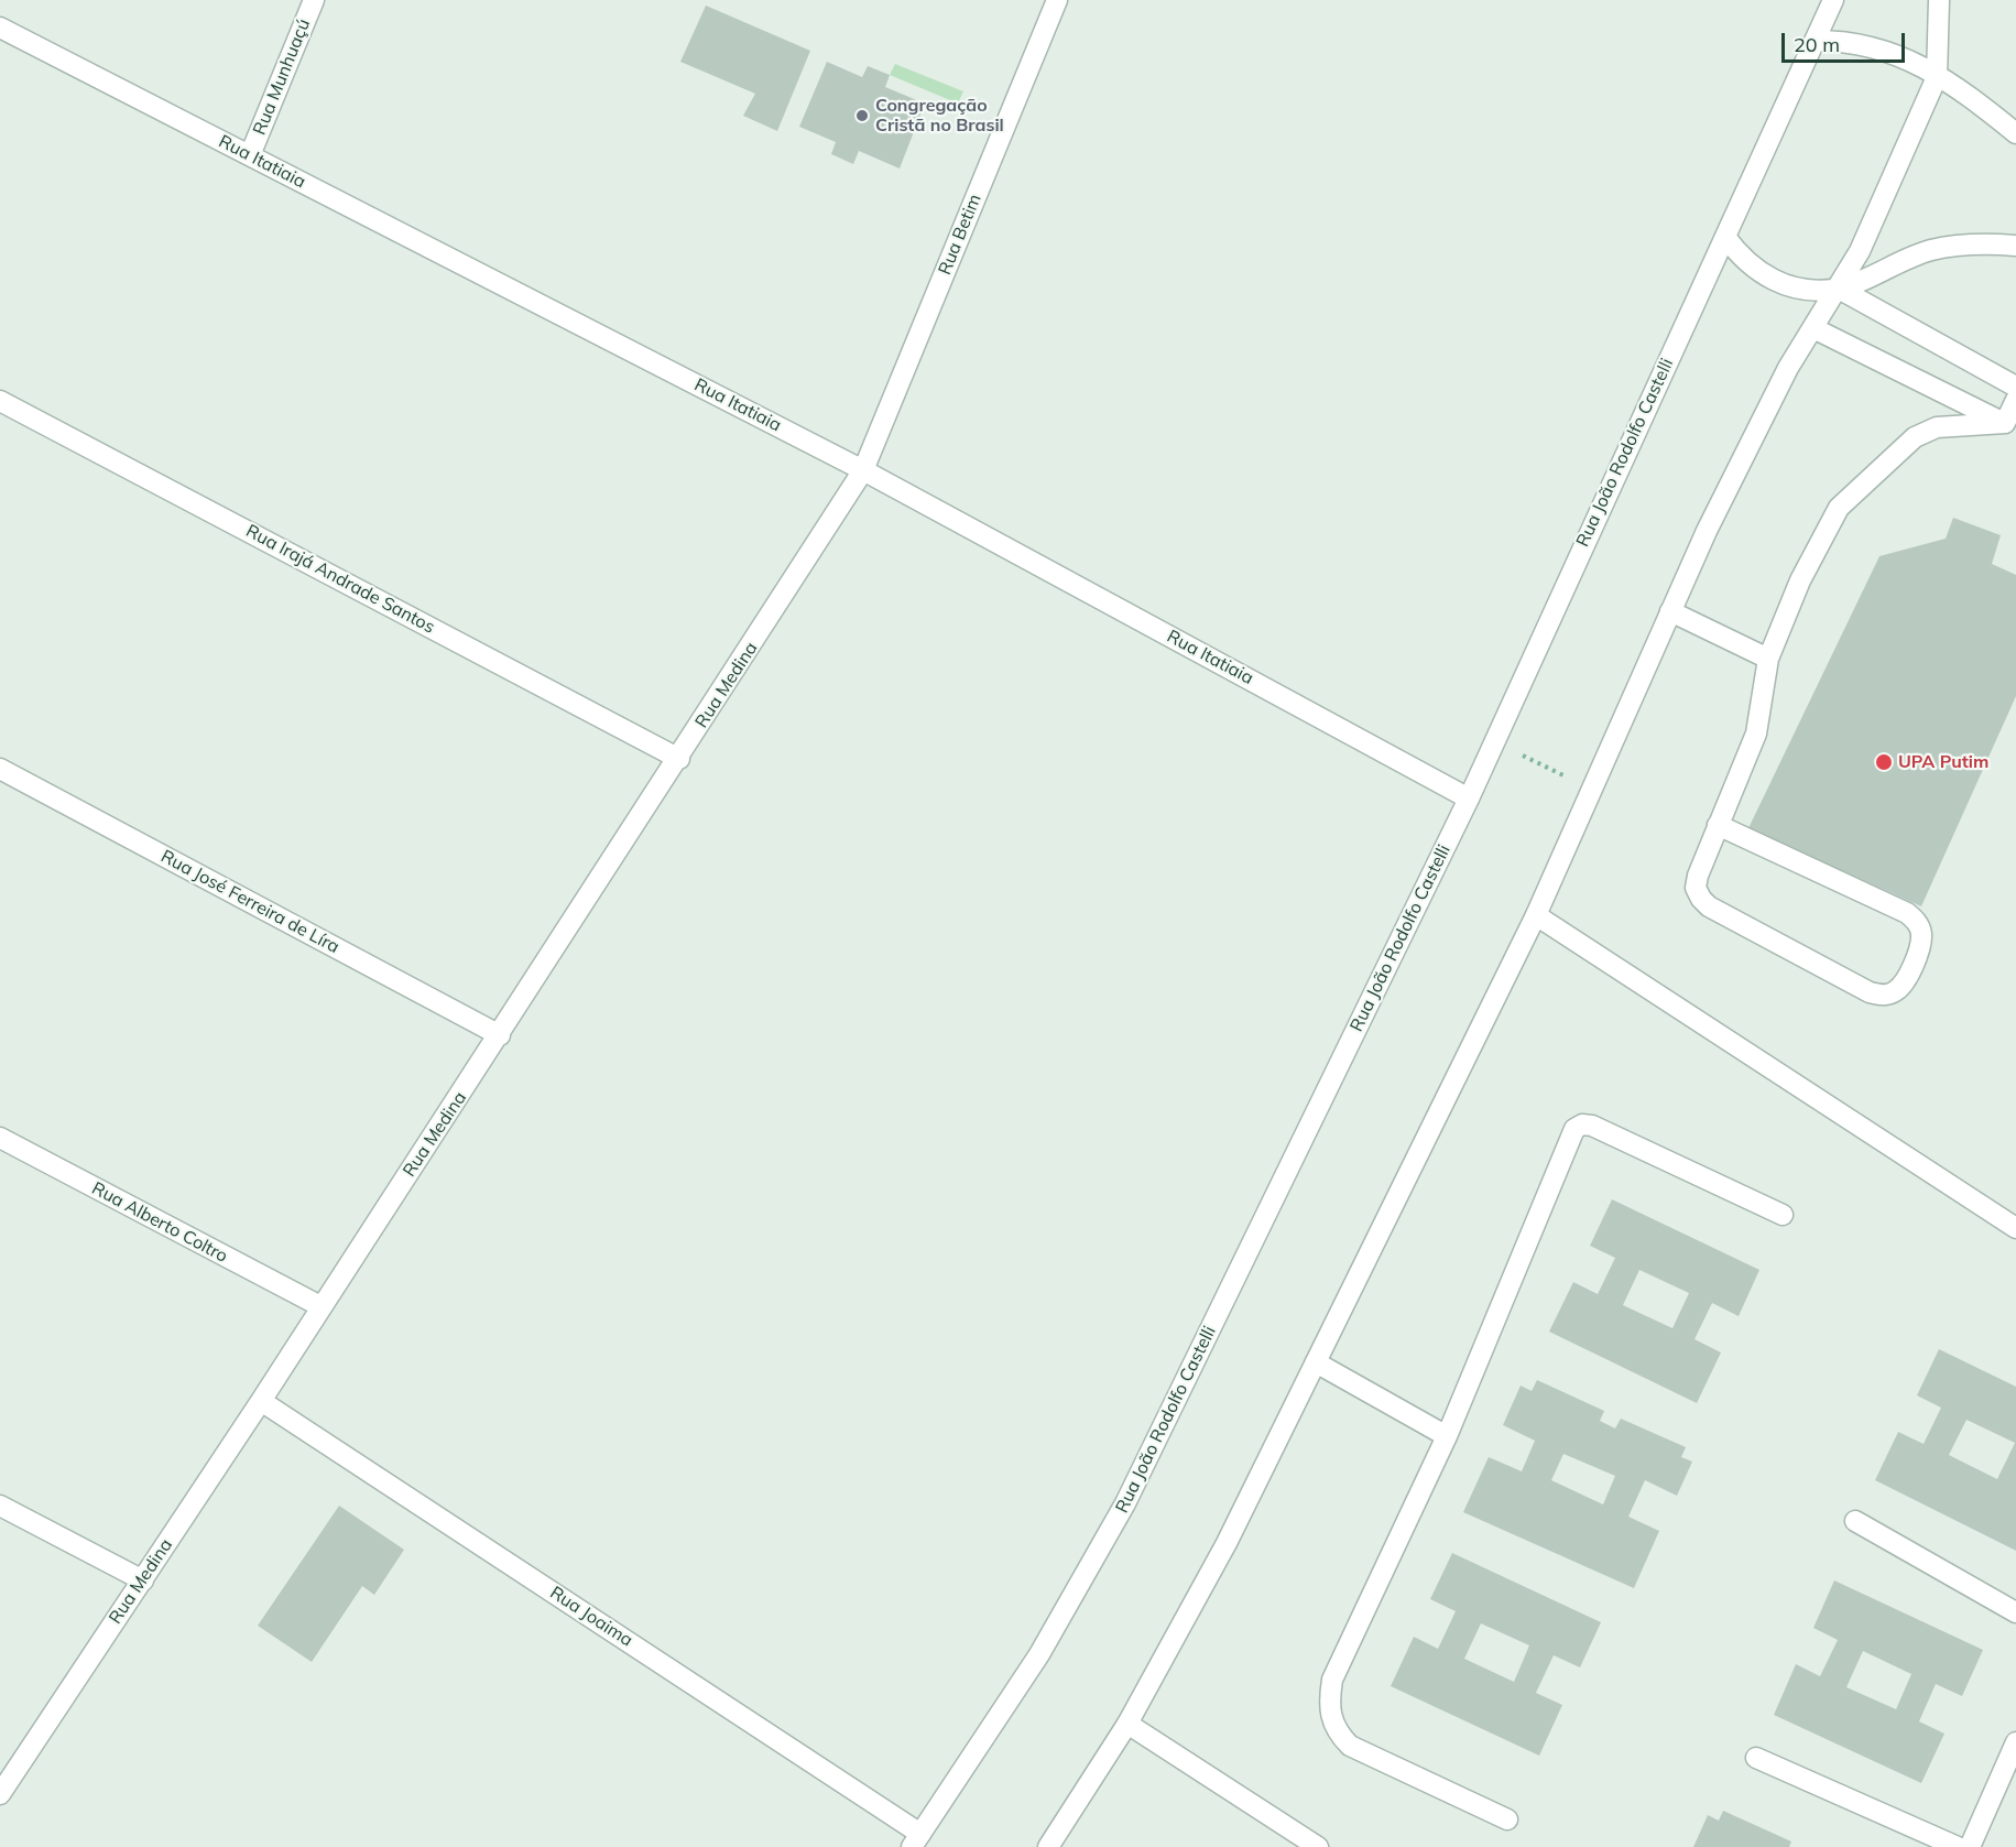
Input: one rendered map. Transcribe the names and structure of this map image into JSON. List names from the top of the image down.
{
  "streets": {
    "street": [
      "Rua Munhuaçú",
      "Rua Itatiaia",
      "Rua Betim",
      "Rua João Rodolfo Castelli",
      "Rua Irajá Andrade Santos",
      "Rua Medina",
      "Rua José Ferreira de Líra",
      "Rua Alberto Coltro",
      "Rua Joaima"
    ]
  },
  "crossings": [
    ["Rua Munhuaçú", "Rua Itatiaia"],
    ["Rua Itatiaia", "Rua Betim"],
    ["Rua Itatiaia", "Rua João Rodolfo Castelli"],
    ["Rua Itatiaia", "Rua Medina"],
    ["Rua Betim", "Rua Medina"],
    ["Rua João Rodolfo Castelli", "Rua Joaima"],
    ["Rua Irajá Andrade Santos", "Rua Medina"],
    ["Rua Medina", "Rua José Ferreira de Líra"],
    ["Rua Medina", "Rua Alberto Coltro"],
    ["Rua Medina", "Rua Joaima"]
  ],
  "places": ["Congregação Cristã no Brasil", "UPA Putim"],
  "scale_bar": "20 m"
}
